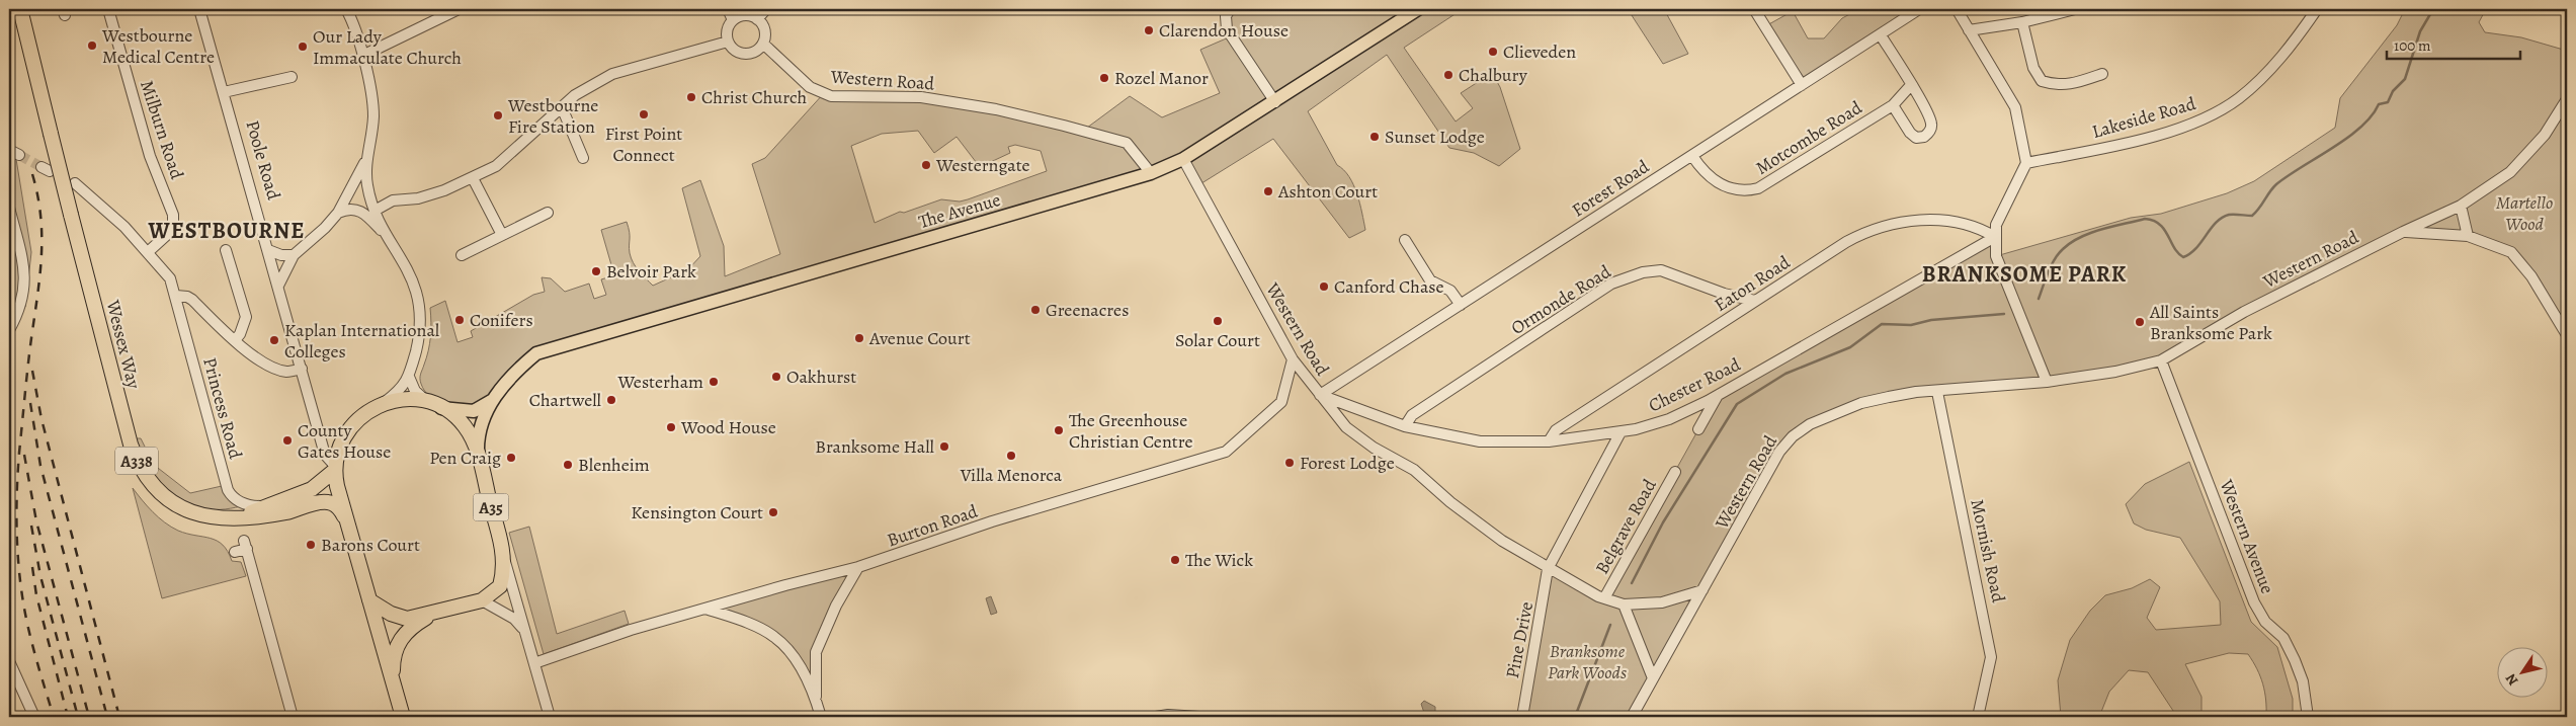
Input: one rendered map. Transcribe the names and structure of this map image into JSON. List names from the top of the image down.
{
  "streets": {
    "highway": ["Wessex Way", "A338", "A35"],
    "main road": ["The Avenue"],
    "street": [
      "Western Road",
      "Lakeside Road",
      "Milburn Road",
      "Motcombe Road",
      "Poole Road",
      "Forest Road",
      "Eaton Road",
      "Ormonde Road",
      "Chester Road",
      "Princess Road",
      "Burton Road",
      "Belgrave Road",
      "Western Avenue",
      "Mornish Road",
      "Pine Drive"
    ]
  },
  "crossings": [
    ["Western Road", "Forest Road"],
    ["Western Road", "The Avenue"],
    ["Western Road", "Chester Road"],
    ["Western Road", "Burton Road"],
    ["Western Road", "Belgrave Road"],
    ["Western Road", "Western Avenue"],
    ["Western Road", "Mornish Road"],
    ["Western Road", "Pine Drive"],
    ["Milburn Road", "Princess Road"],
    ["Motcombe Road", "Forest Road"],
    ["Poole Road", "Wessex Way"],
    ["Poole Road", "A35"],
    ["Forest Road", "Chester Road"],
    ["The Avenue", "A35"],
    ["Eaton Road", "Ormonde Road"],
    ["Eaton Road", "Chester Road"],
    ["Ormonde Road", "Chester Road"],
    ["Wessex Way", "Princess Road"],
    ["Wessex Way", "A338"],
    ["Wessex Way", "A35"],
    ["Chester Road", "Pine Drive"],
    ["A338", "A35"]
  ],
  "districts": ["WESTBOURNE", "BRANKSOME PARK"],
  "parks": ["Martello Wood", "Branksome Park Woods"],
  "places": [
    "Clarendon House",
    "Westbourne Medical Centre",
    "Our Lady Immaculate Church",
    "Clieveden",
    "Chalbury",
    "Rozel Manor",
    "Christ Church",
    "First Point Connect",
    "Westbourne Fire Station",
    "Sunset Lodge",
    "Westerngate",
    "Ashton Court",
    "Belvoir Park",
    "Canford Chase",
    "Greenacres",
    "Conifers",
    "Solar Court",
    "All Saints Branksome Park",
    "Avenue Court",
    "Kaplan International Colleges",
    "Oakhurst",
    "Westerham",
    "Chartwell",
    "Wood House",
    "The Greenhouse Christian Centre",
    "County Gates House",
    "Branksome Hall",
    "Villa Menorca",
    "Pen Craig",
    "Forest Lodge",
    "Blenheim",
    "Kensington Court",
    "Barons Court",
    "The Wick"
  ],
  "scale_bar": "100 m",
  "north": "bottom left"
}
